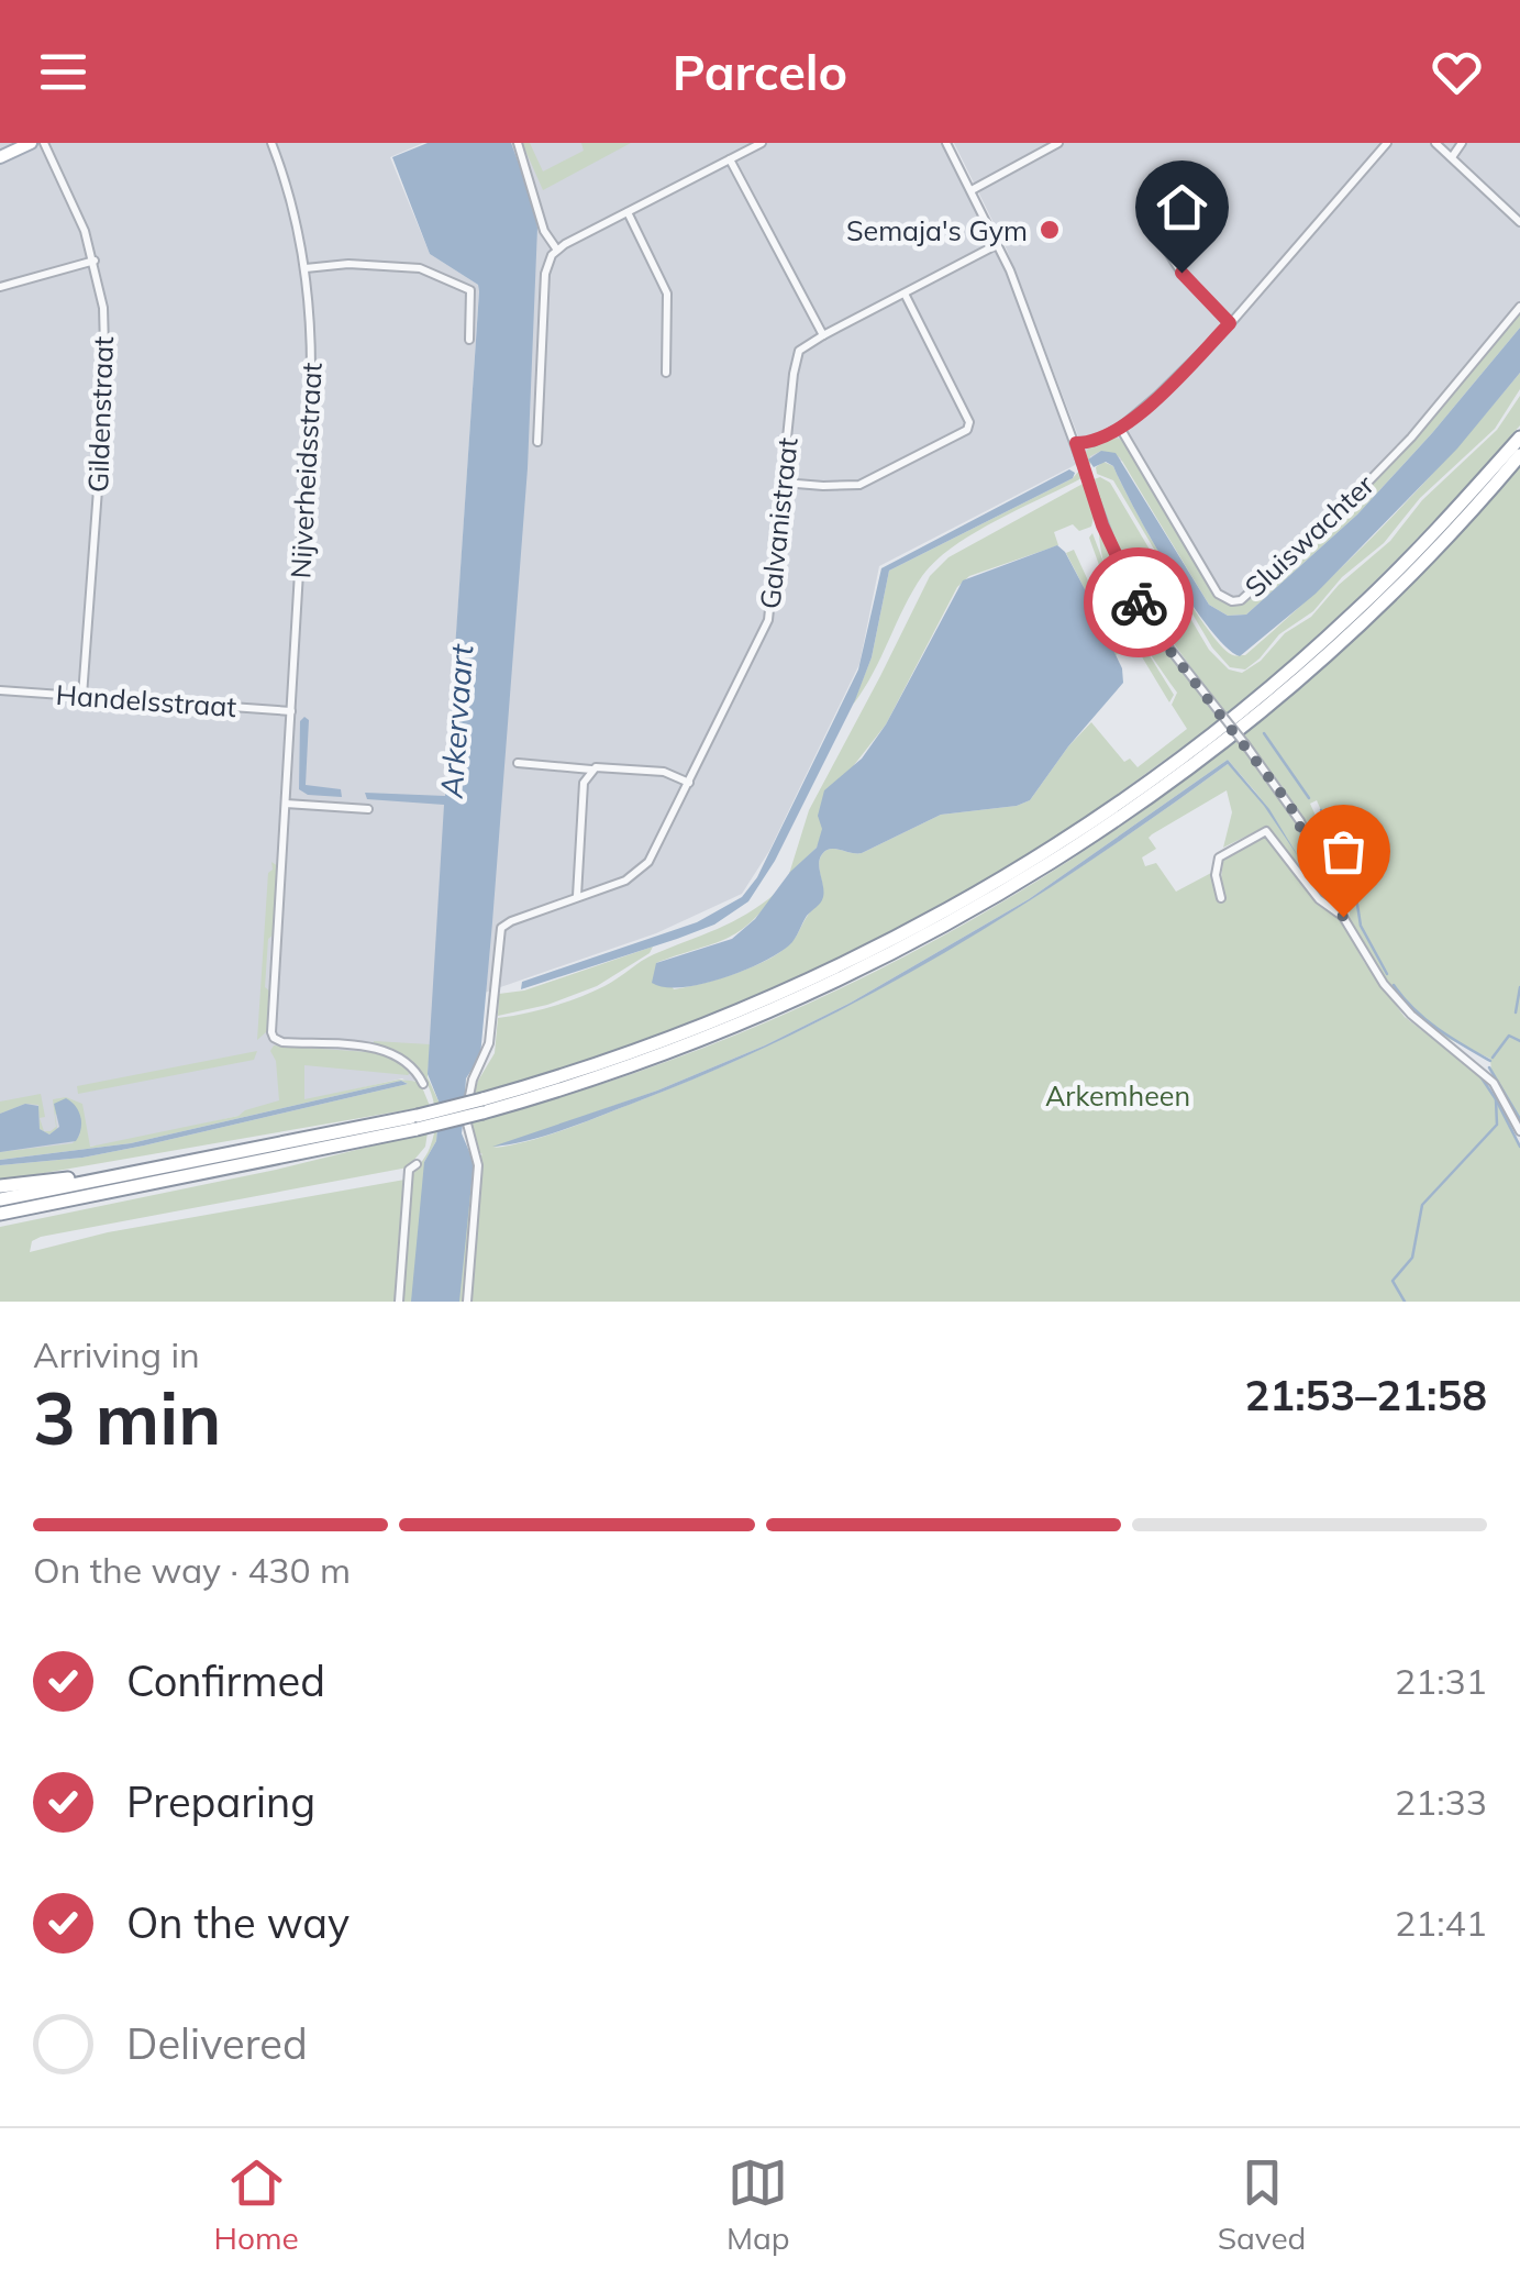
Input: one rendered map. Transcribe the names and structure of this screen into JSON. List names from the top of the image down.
{
  "streets": {
    "street": [
      "Gildenstraat",
      "Nijverheidsstraat",
      "Galvanistraat",
      "Sluiswachter",
      "Handelsstraat"
    ]
  },
  "crossings": [
    ["Gildenstraat", "Handelsstraat"],
    ["Nijverheidsstraat", "Handelsstraat"]
  ],
  "water": ["Arkervaart"],
  "parks": ["Arkemheen"],
  "places": ["Semaja's Gym"],
  "page": {
    "header": "Parcelo",
    "heading": ["3 min", "Arriving in", "21:53–21:58"],
    "bar": "On the way · 430 m",
    "list": [
      ["Confirmed", "21:31"],
      ["Preparing", "21:33"],
      ["On the way", "21:41"],
      "Delivered"
    ],
    "tabs": ["Home", "Map", "Saved"]
  }
}
